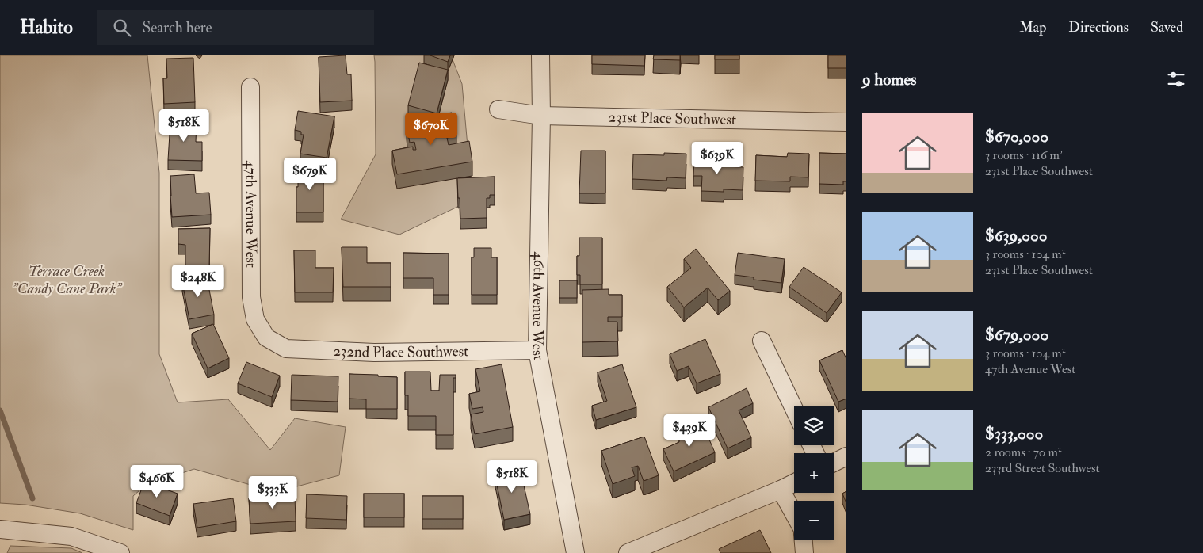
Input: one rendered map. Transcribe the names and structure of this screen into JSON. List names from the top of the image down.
{
  "streets": {
    "street": [
      "231st Place Southwest",
      "47th Avenue West",
      "46th Avenue West",
      "232nd Place Southwest"
    ]
  },
  "crossings": [
    ["231st Place Southwest", "46th Avenue West"],
    ["47th Avenue West", "232nd Place Southwest"],
    ["46th Avenue West", "232nd Place Southwest"]
  ],
  "parks": ["Terrace Creek \"Candy Cane Park\""],
  "page": {
    "header": "Habito",
    "search": "Search here",
    "nav": ["Map", "Directions", "Saved"],
    "heading": "9 homes",
    "list": [
      {
        "name": "$670,000",
        "note": "3 rooms · 116 m² · 231st Place Southwest"
      },
      {
        "name": "$639,000",
        "note": "3 rooms · 104 m² · 231st Place Southwest"
      },
      {
        "name": "$679,000",
        "note": "3 rooms · 104 m² · 47th Avenue West"
      },
      {
        "name": "$333,000",
        "note": "2 rooms · 70 m² · 233rd Street Southwest"
      }
    ],
    "price": [
      "$518K",
      "$670K",
      "$639K",
      "$679K",
      "$248K",
      "$439K",
      "$518K",
      "$466K",
      "$333K"
    ],
    "map_buttons": ["+", "−"]
  }
}
